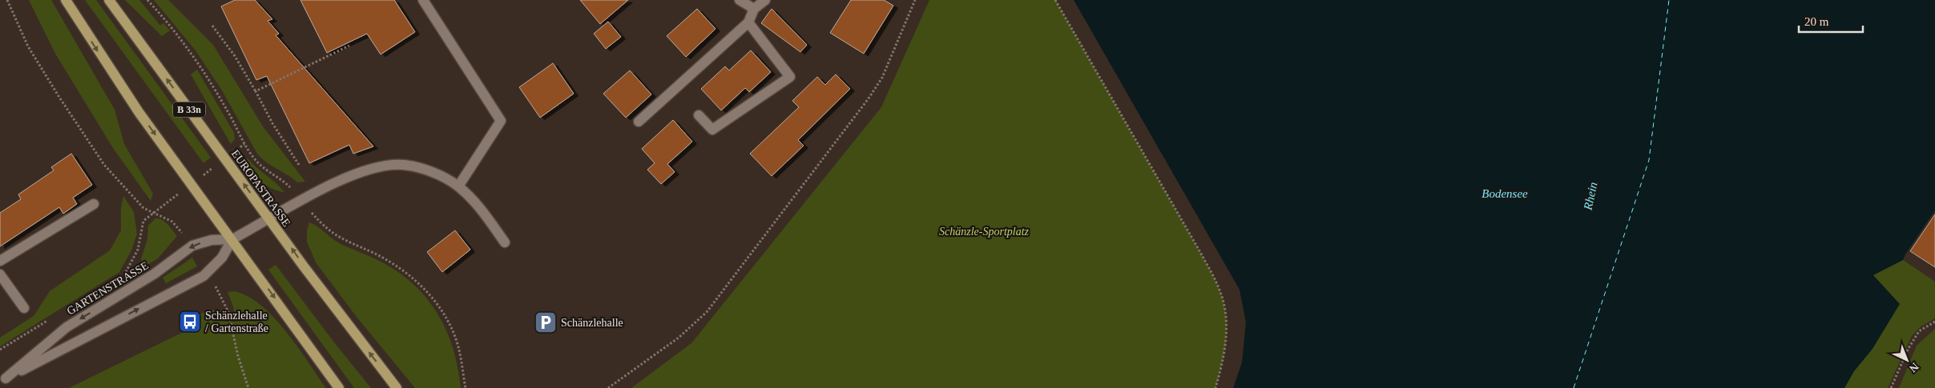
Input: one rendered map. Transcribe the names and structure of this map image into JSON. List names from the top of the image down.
{
  "streets": {
    "main road": ["B 33n", "EUROPASTRASSE"],
    "street": ["GARTENSTRASSE"]
  },
  "crossings": [
    ["EUROPASTRASSE", "GARTENSTRASSE"]
  ],
  "water": ["Bodensee", "Rhein"],
  "parks": ["Schänzle-Sportplatz"],
  "places": {
    "bus stop": ["Schänzlehalle / Gartenstraße"],
    "parking": ["Schänzlehalle"]
  },
  "scale_bar": "20 m",
  "north": "bottom right"
}
